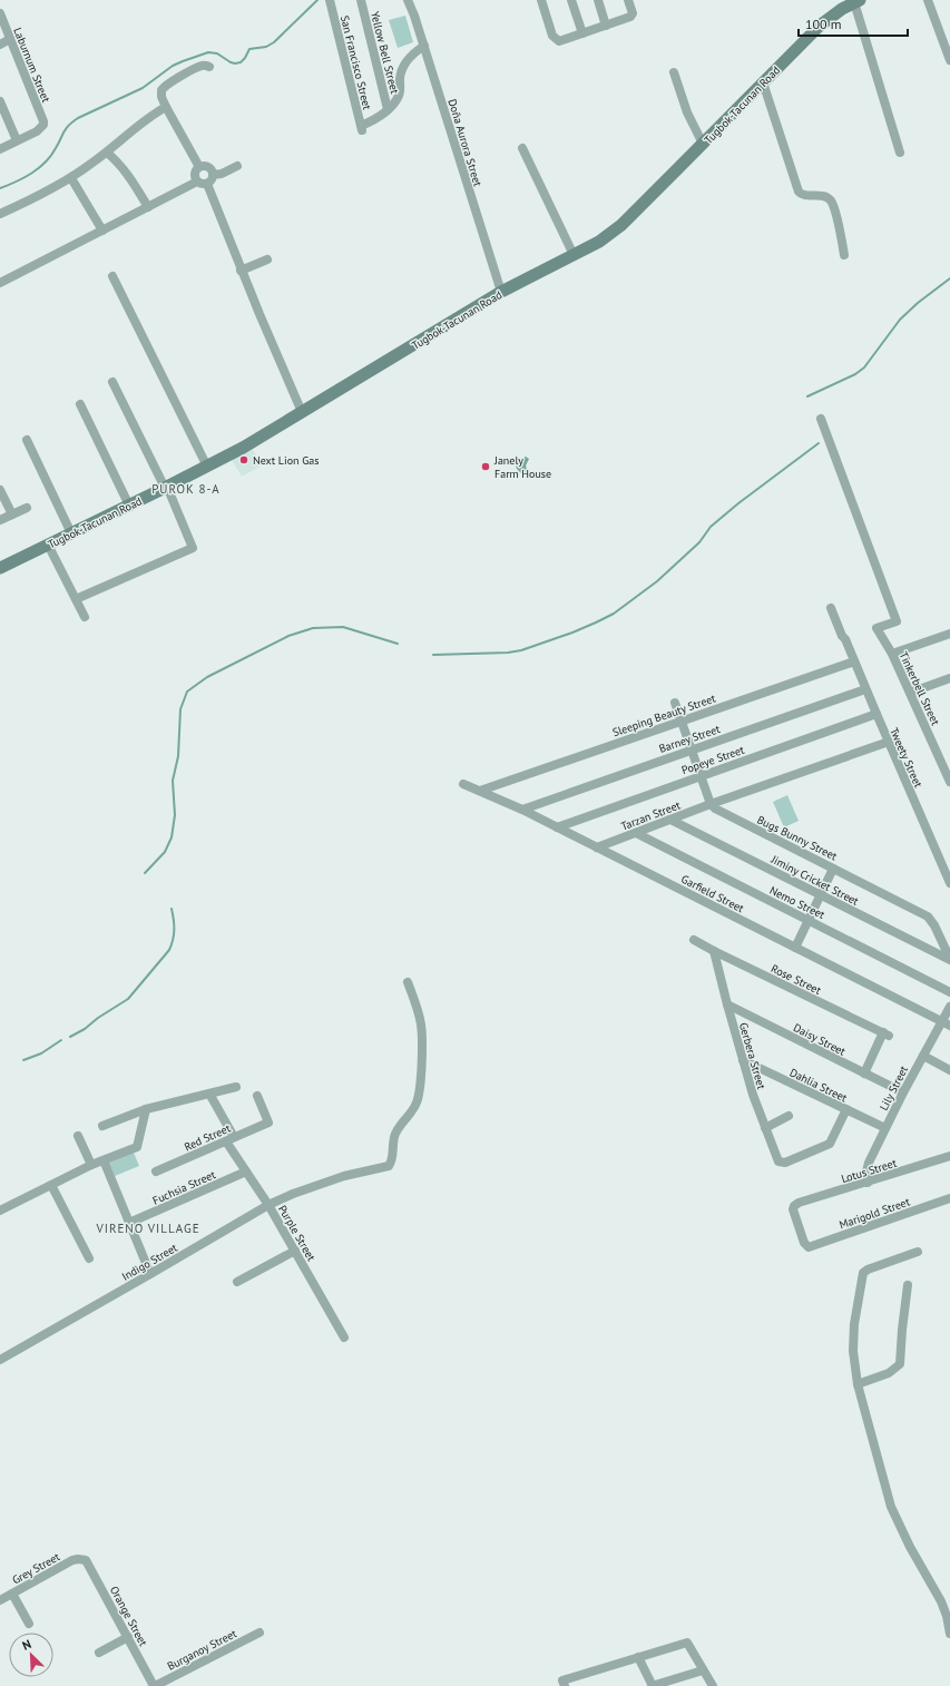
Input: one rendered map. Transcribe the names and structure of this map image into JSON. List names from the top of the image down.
{
  "streets": {
    "street": [
      "Yellow Bell Street",
      "San Francisco Street",
      "Laburnum Street",
      "Tugbok-Tacunan Road",
      "Doña Aurora Street",
      "Tinkerbell Street",
      "Sleeping Beauty Street",
      "Barney Street",
      "Tweety Street",
      "Popeye Street",
      "Tarzan Street",
      "Bugs Bunny Street",
      "Jiminy Cricket Street",
      "Garfield Street",
      "Nemo Street",
      "Rose Street",
      "Daisy Street",
      "Gerbera Street",
      "Dahlia Street",
      "Lily Street",
      "Red Street",
      "Lotus Street",
      "Fuchsia Street",
      "Marigold Street",
      "Purple Street",
      "Indigo Street",
      "Grey Street",
      "Orange Street",
      "Burganoy Street"
    ]
  },
  "crossings": [
    ["Yellow Bell Street", "San Francisco Street"],
    ["Tugbok-Tacunan Road", "Doña Aurora Street"],
    ["Sleeping Beauty Street", "Tweety Street"],
    ["Sleeping Beauty Street", "Garfield Street"],
    ["Barney Street", "Tweety Street"],
    ["Barney Street", "Garfield Street"],
    ["Tweety Street", "Popeye Street"],
    ["Popeye Street", "Garfield Street"],
    ["Tarzan Street", "Bugs Bunny Street"],
    ["Tarzan Street", "Jiminy Cricket Street"],
    ["Tarzan Street", "Garfield Street"],
    ["Tarzan Street", "Nemo Street"],
    ["Bugs Bunny Street", "Jiminy Cricket Street"],
    ["Garfield Street", "Lily Street"],
    ["Rose Street", "Daisy Street"],
    ["Rose Street", "Gerbera Street"],
    ["Daisy Street", "Gerbera Street"],
    ["Daisy Street", "Lily Street"],
    ["Gerbera Street", "Dahlia Street"],
    ["Dahlia Street", "Lily Street"],
    ["Lily Street", "Lotus Street"],
    ["Red Street", "Purple Street"],
    ["Lotus Street", "Marigold Street"],
    ["Fuchsia Street", "Purple Street"],
    ["Purple Street", "Indigo Street"],
    ["Grey Street", "Orange Street"],
    ["Orange Street", "Burganoy Street"]
  ],
  "districts": ["PUROK 8-A", "VIRENO VILLAGE"],
  "places": ["Next Lion Gas", "Janely Farm House"],
  "scale_bar": "100 m",
  "north": "top left"
}
